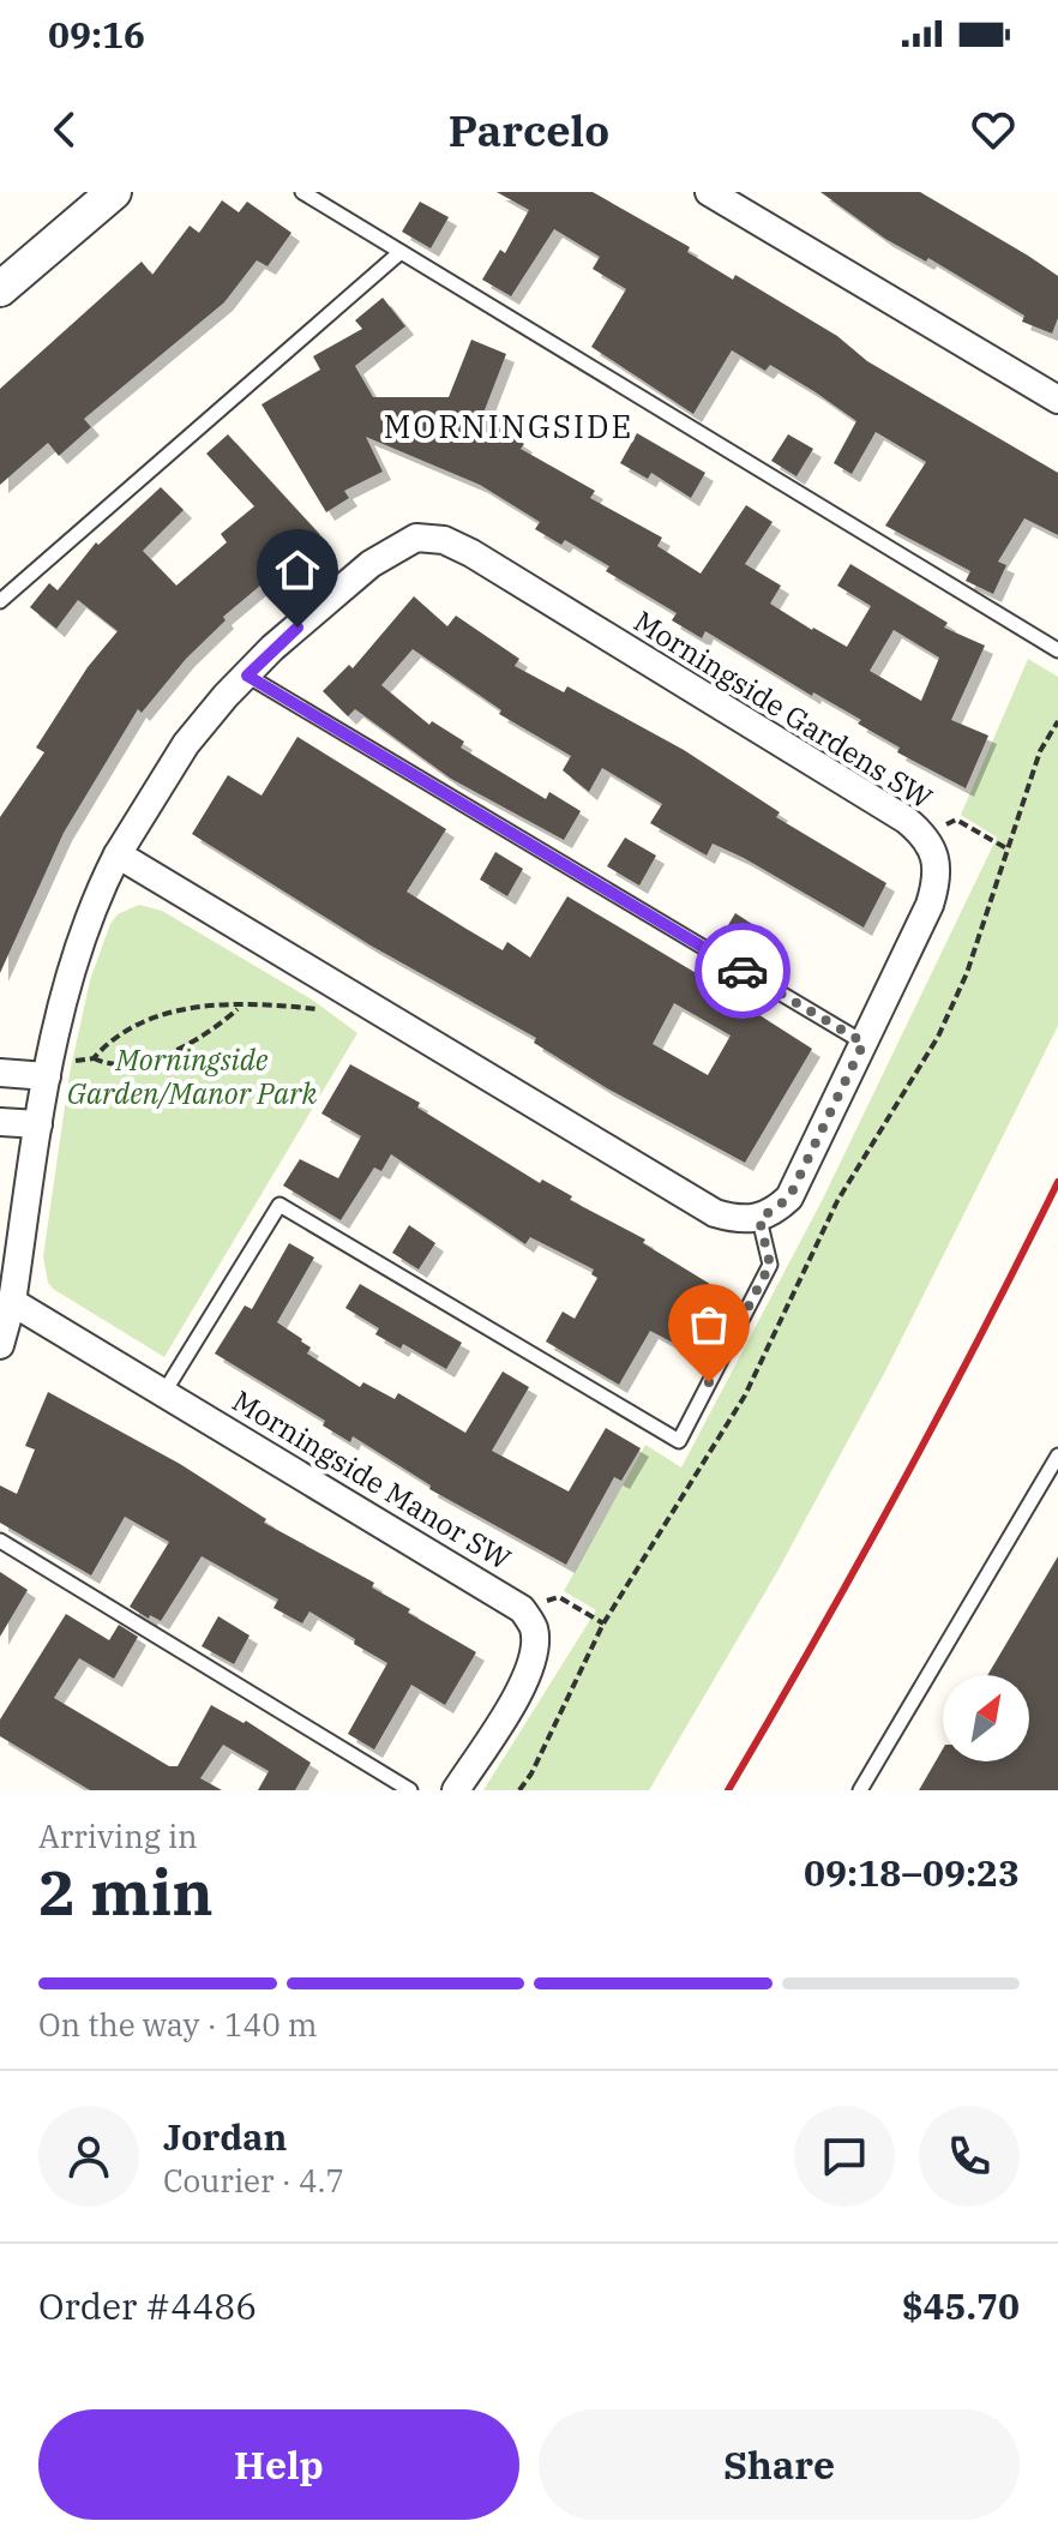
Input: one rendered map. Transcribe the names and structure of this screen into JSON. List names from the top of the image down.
{
  "streets": {
    "street": ["Morningside Gardens SW", "Morningside Manor SW"]
  },
  "districts": ["MORNINGSIDE"],
  "parks": ["Morningside Garden/Manor Park"],
  "north": "top right",
  "page": {
    "status": "09:16",
    "header": "Parcelo",
    "heading": ["2 min", "Arriving in", "09:18–09:23"],
    "panel": [
      "Jordan",
      "Courier · 4.7",
      "Order #4486",
      "$45.70"
    ],
    "bar": "On the way · 140 m",
    "buttons": ["Help", "Share"]
  }
}
